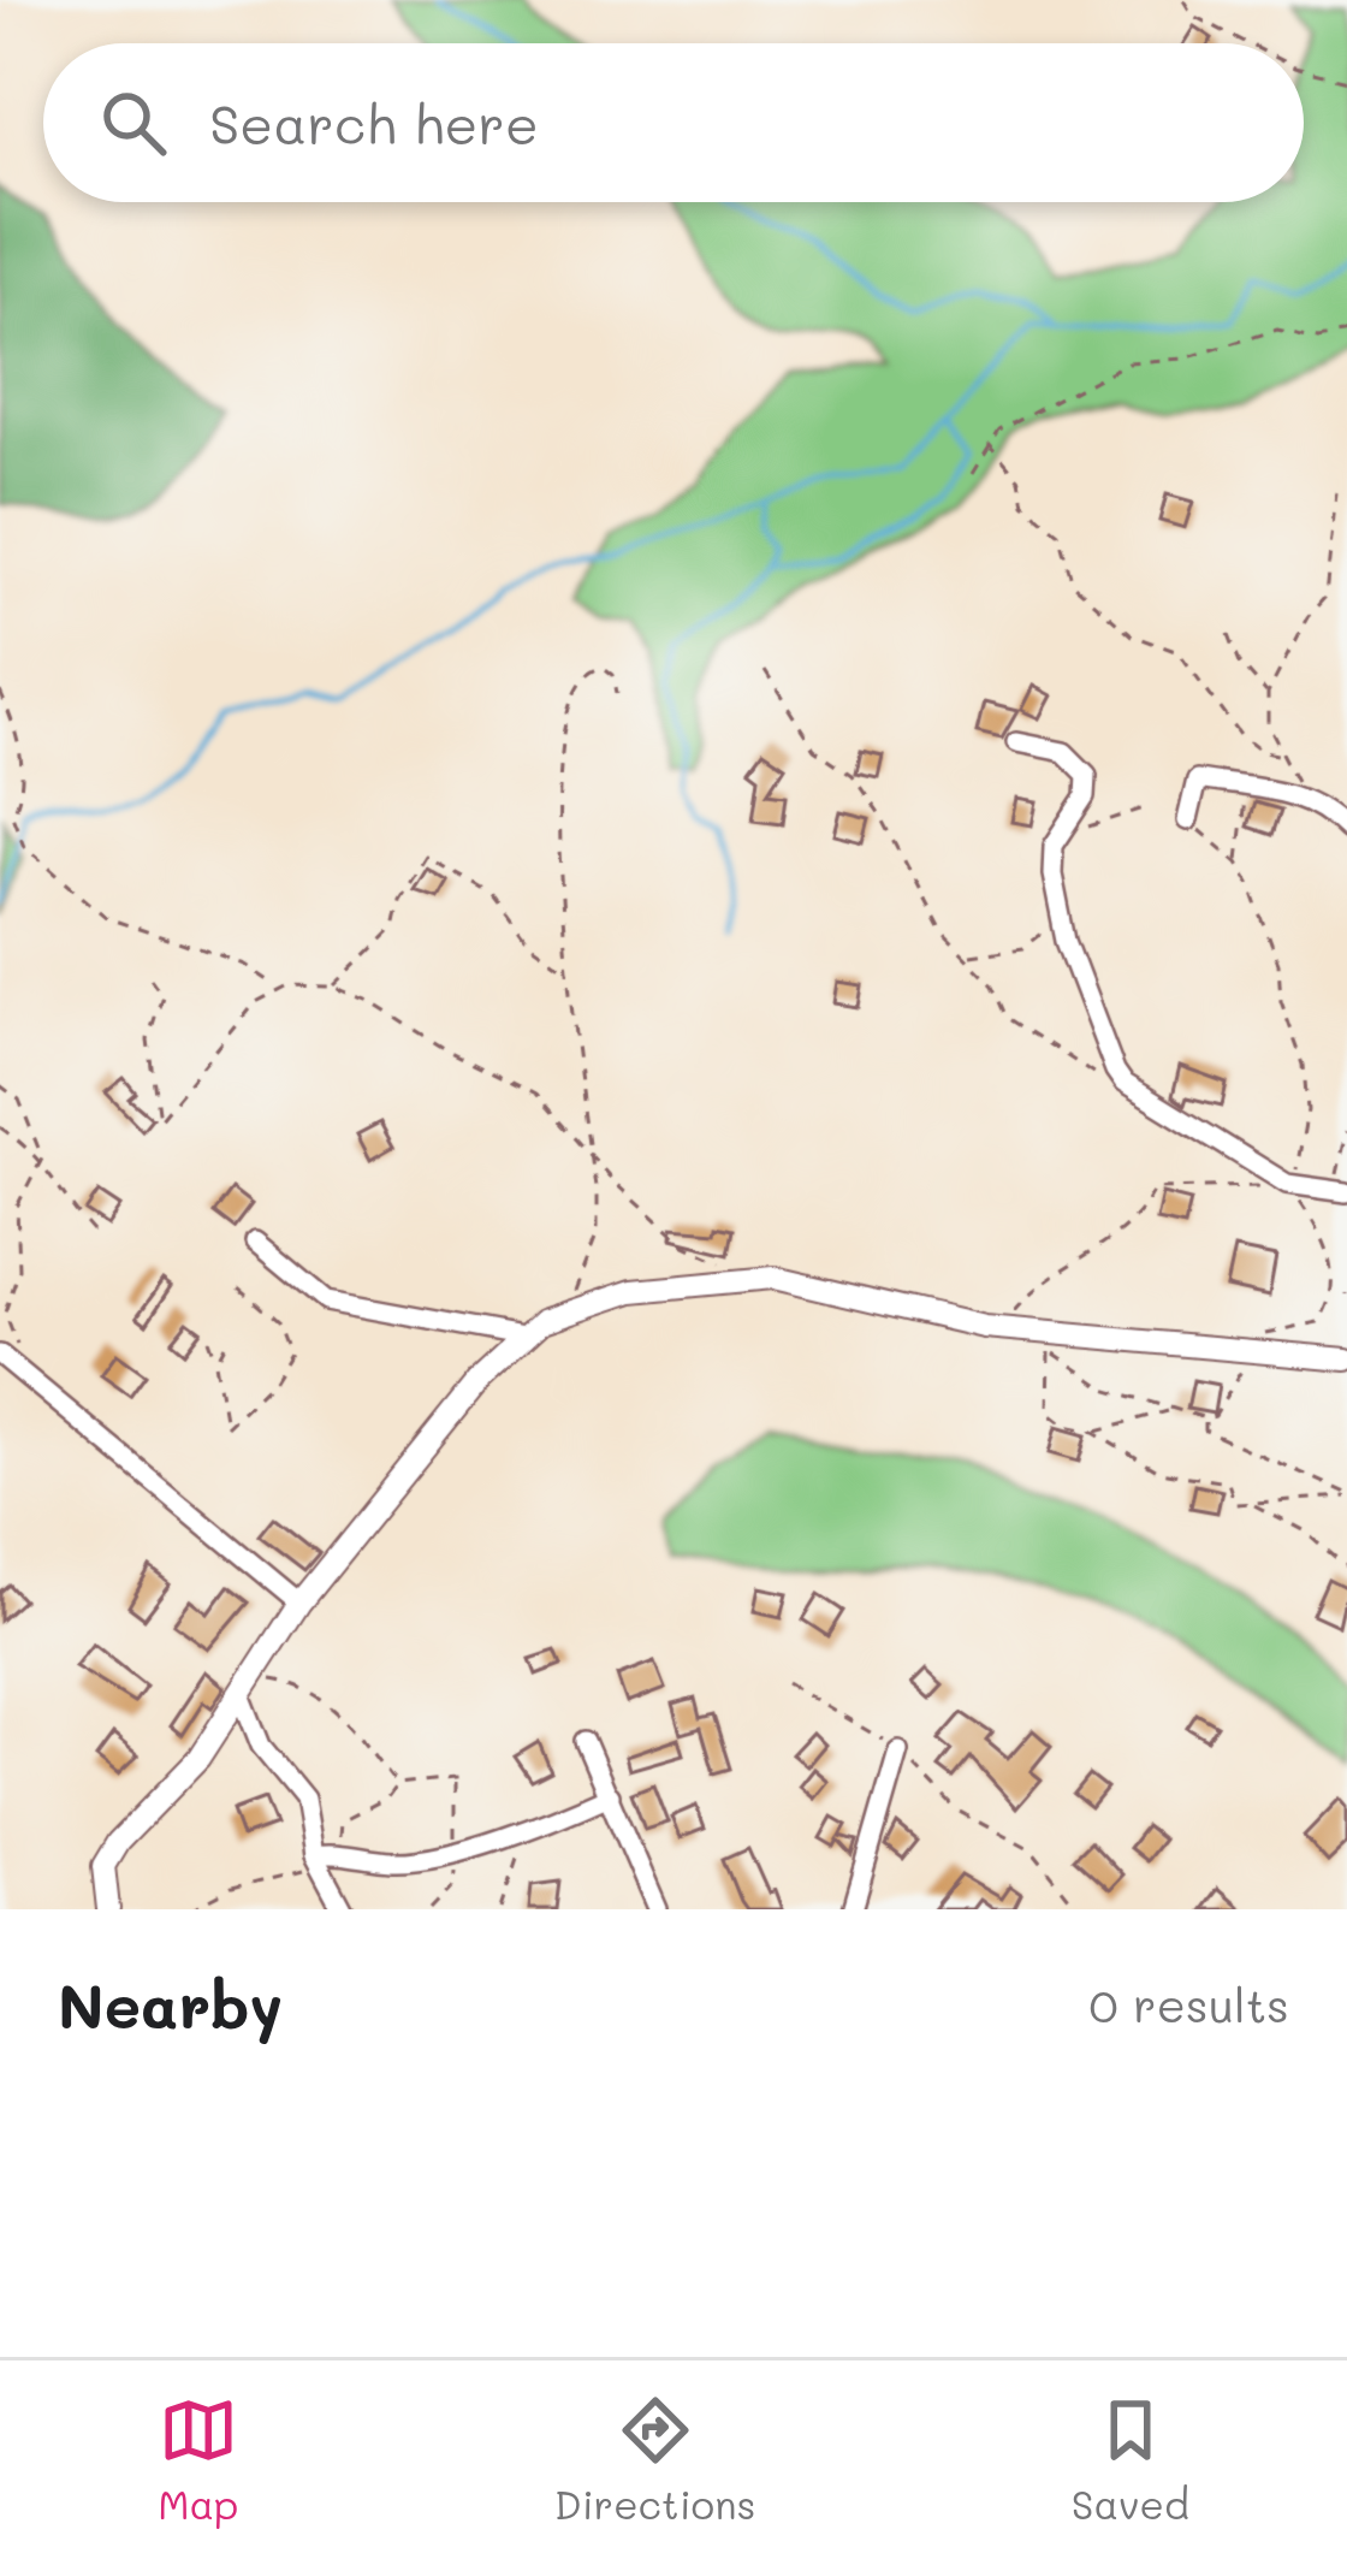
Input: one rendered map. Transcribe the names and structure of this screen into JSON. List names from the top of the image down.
{
  "page": {
    "search": "Search here",
    "heading": ["Nearby", "0 results"],
    "nav": ["Map", "Directions", "Saved"]
  }
}
